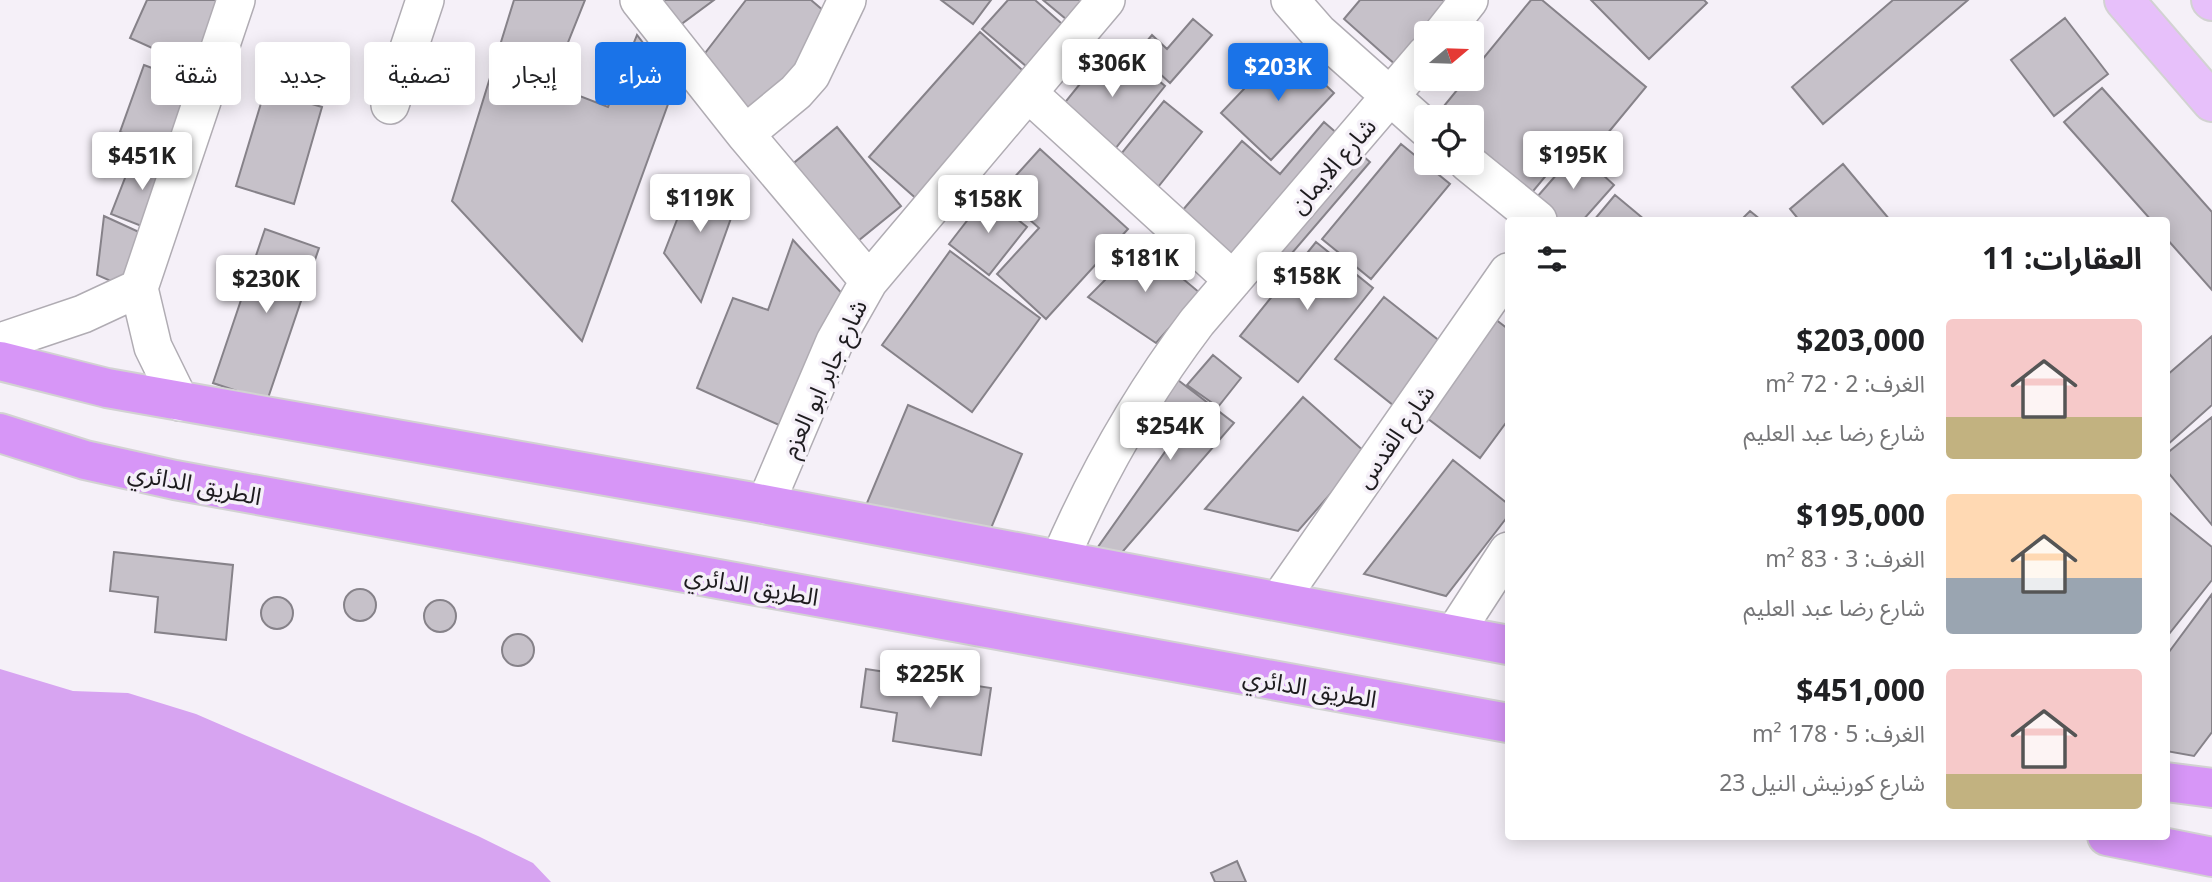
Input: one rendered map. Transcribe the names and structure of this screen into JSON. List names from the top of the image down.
{
  "streets": {
    "highway": ["الطريق الدائري"],
    "street": ["شارع الايمان", "شارع جابر ابو العزم", "شارع القدس"]
  },
  "north": "right",
  "page": {
    "price": [
      "$306K",
      "$203K",
      "$195K",
      "$451K",
      "$119K",
      "$158K",
      "$181K",
      "$158K",
      "$230K",
      "$254K",
      "$225K"
    ],
    "chip": [
      "شراء",
      "إيجار",
      "تصفية",
      "جديد",
      "شقة"
    ],
    "heading": "العقارات: 11",
    "list": [
      {
        "name": "$203,000",
        "note": "الغرف: 2 · 72 m² · شارع رضا عبد العليم"
      },
      {
        "name": "$195,000",
        "note": "الغرف: 3 · 83 m² · شارع رضا عبد العليم"
      },
      {
        "name": "$451,000",
        "note": "الغرف: 5 · 178 m² · شارع كورنيش النيل 23"
      }
    ]
  }
}
